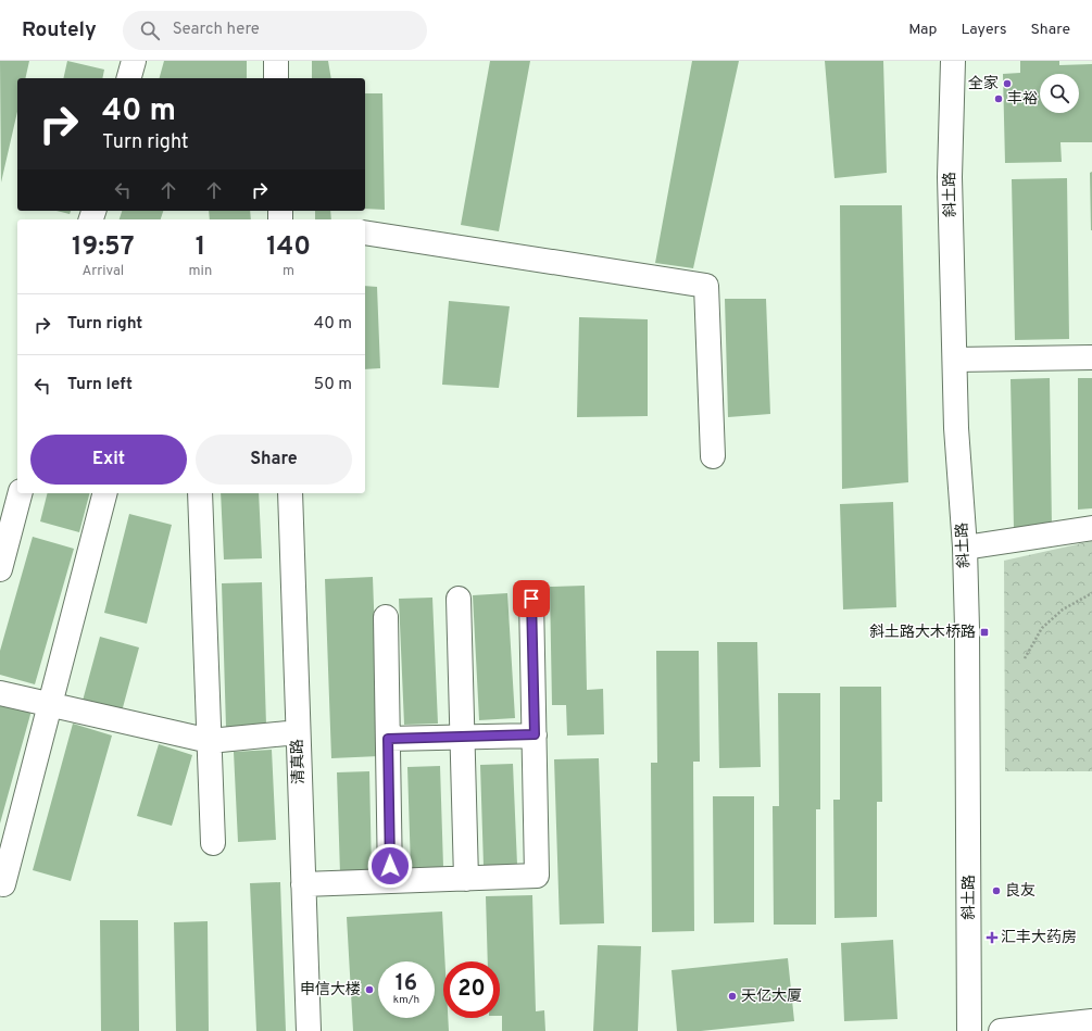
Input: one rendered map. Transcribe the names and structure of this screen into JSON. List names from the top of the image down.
{
  "streets": {
    "street": ["斜土路", "清真路"]
  },
  "places": {
    "other": [
      "全家",
      "丰裕",
      "良友",
      "申信大楼",
      "天亿大厦"
    ],
    "transit": ["斜土路大木桥路"],
    "health": ["汇丰大药房"]
  },
  "page": {
    "header": "Routely",
    "search": "Search here",
    "nav": ["Map", "Layers", "Share"],
    "turn": ["40 m", "Turn right"],
    "eta": [
      "19:57",
      "Arrival",
      "1",
      "min",
      "140",
      "m"
    ],
    "list": [
      {
        "name": "Turn right",
        "value": "40 m"
      },
      {
        "name": "Turn left",
        "value": "50 m"
      }
    ],
    "buttons": ["Exit", "Share"],
    "speed": "16 km/h",
    "limit": "20"
  }
}
